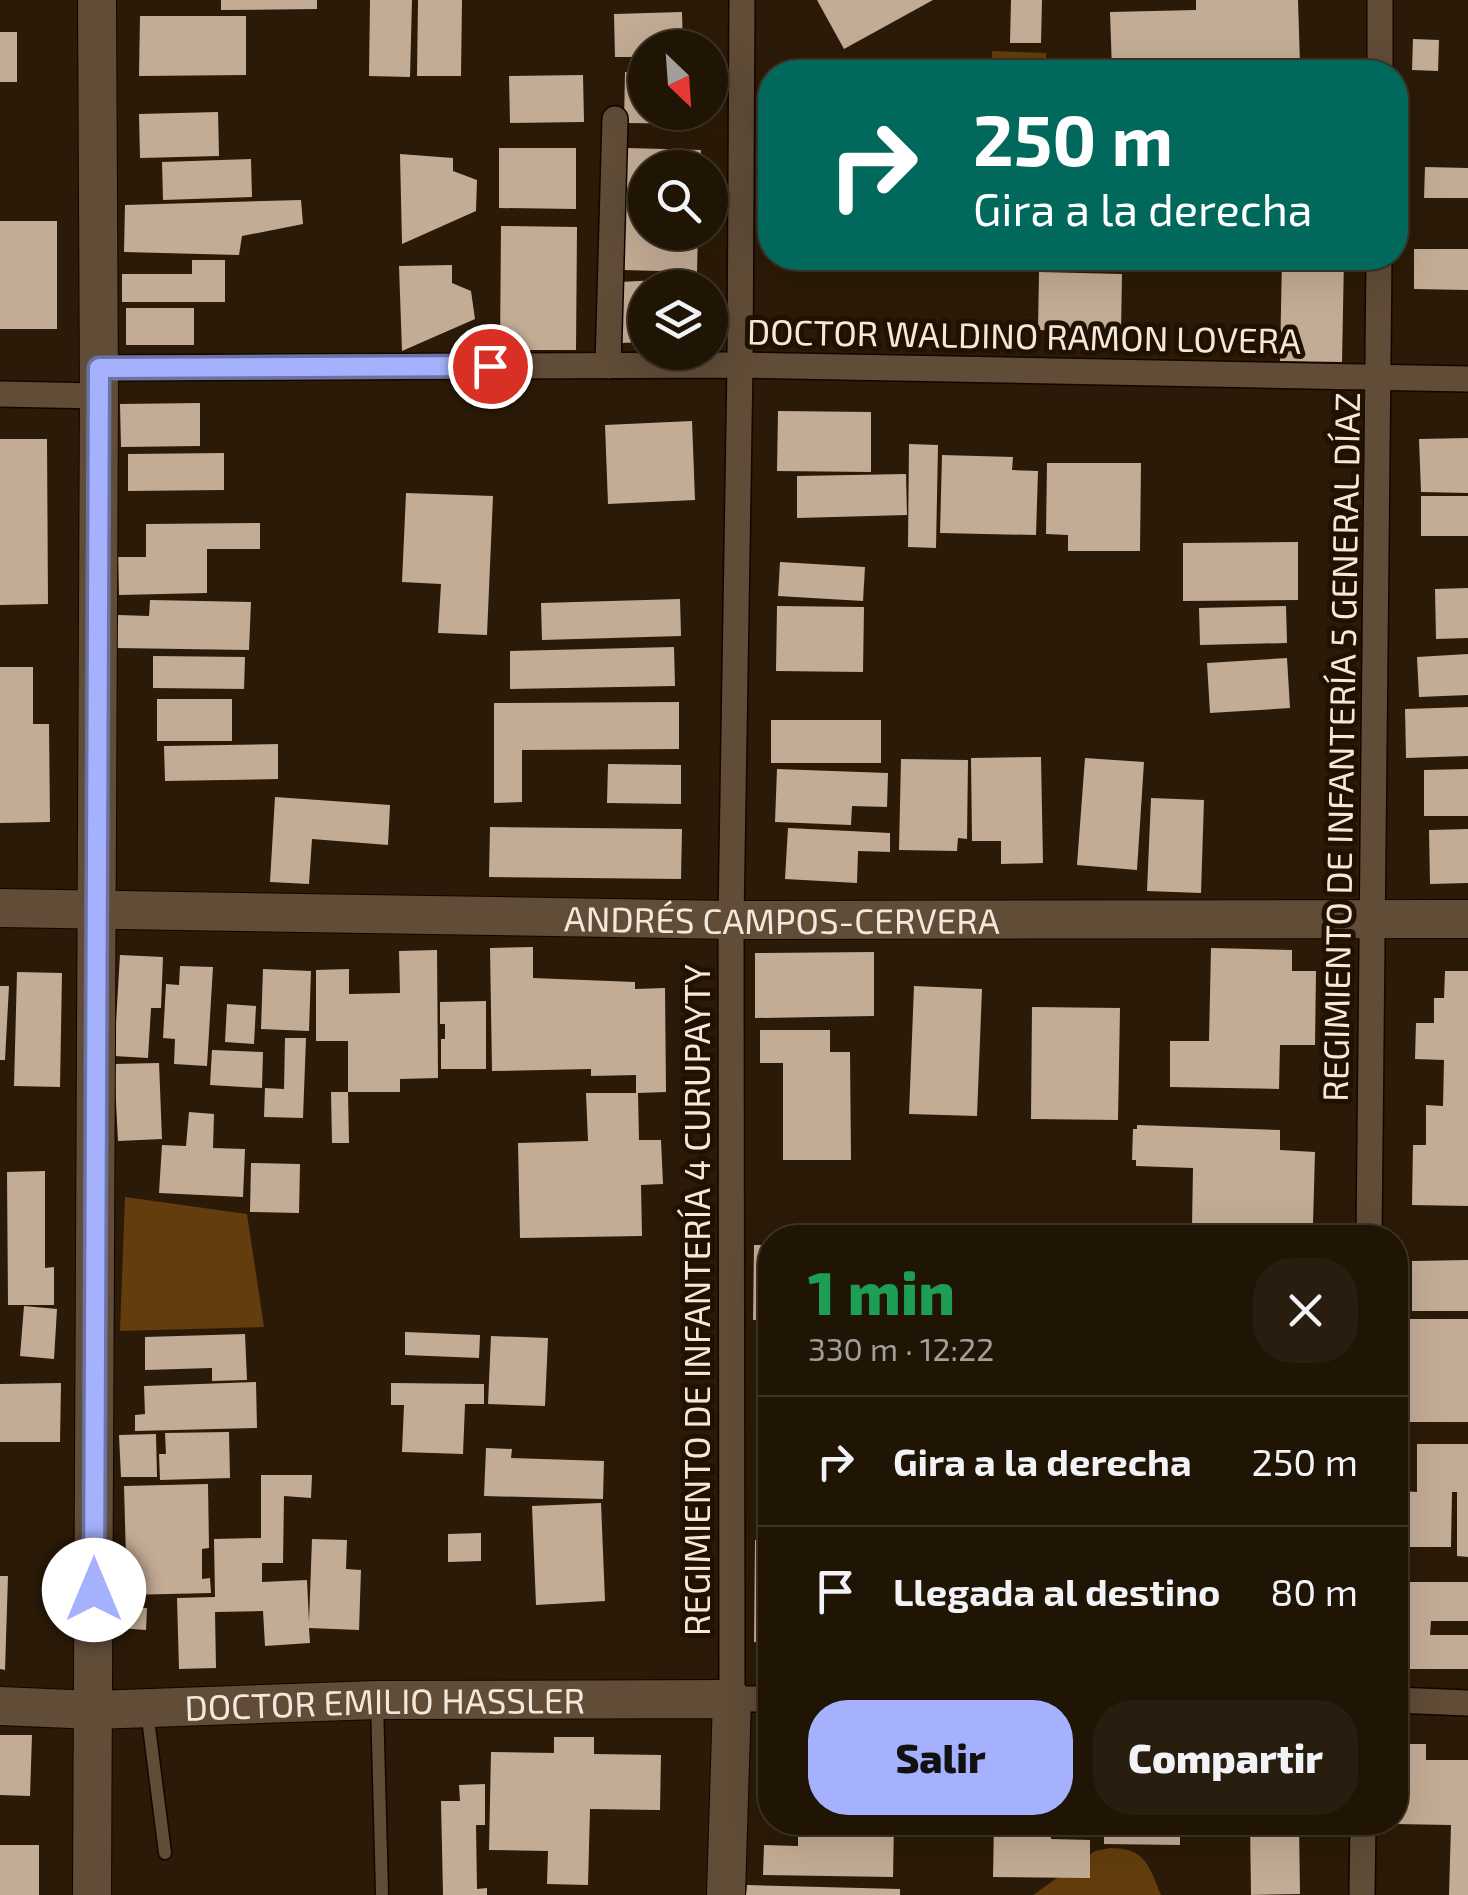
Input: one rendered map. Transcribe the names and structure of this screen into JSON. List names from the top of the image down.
{
  "streets": {
    "street": [
      "DOCTOR WALDINO RAMON LOVERA",
      "REGIMIENTO DE INFANTERÍA 5 GENERAL DÍAZ",
      "ANDRÉS CAMPOS-CERVERA",
      "REGIMIENTO DE INFANTERÍA 4 CURUPAYTY",
      "DOCTOR EMILIO HASSLER"
    ]
  },
  "crossings": [
    ["DOCTOR WALDINO RAMON LOVERA", "REGIMIENTO DE INFANTERÍA 5 GENERAL DÍAZ"],
    ["DOCTOR WALDINO RAMON LOVERA", "REGIMIENTO DE INFANTERÍA 4 CURUPAYTY"],
    ["REGIMIENTO DE INFANTERÍA 5 GENERAL DÍAZ", "ANDRÉS CAMPOS-CERVERA"],
    ["ANDRÉS CAMPOS-CERVERA", "REGIMIENTO DE INFANTERÍA 4 CURUPAYTY"],
    ["REGIMIENTO DE INFANTERÍA 4 CURUPAYTY", "DOCTOR EMILIO HASSLER"]
  ],
  "north": "bottom right",
  "page": {
    "turn": ["250 m", "Gira a la derecha"],
    "heading": ["1 min", "330 m · 12:22"],
    "list": [
      {
        "name": "Gira a la derecha",
        "value": "250 m"
      },
      {
        "name": "Llegada al destino",
        "value": "80 m"
      }
    ],
    "buttons": ["Salir", "Compartir"]
  }
}
